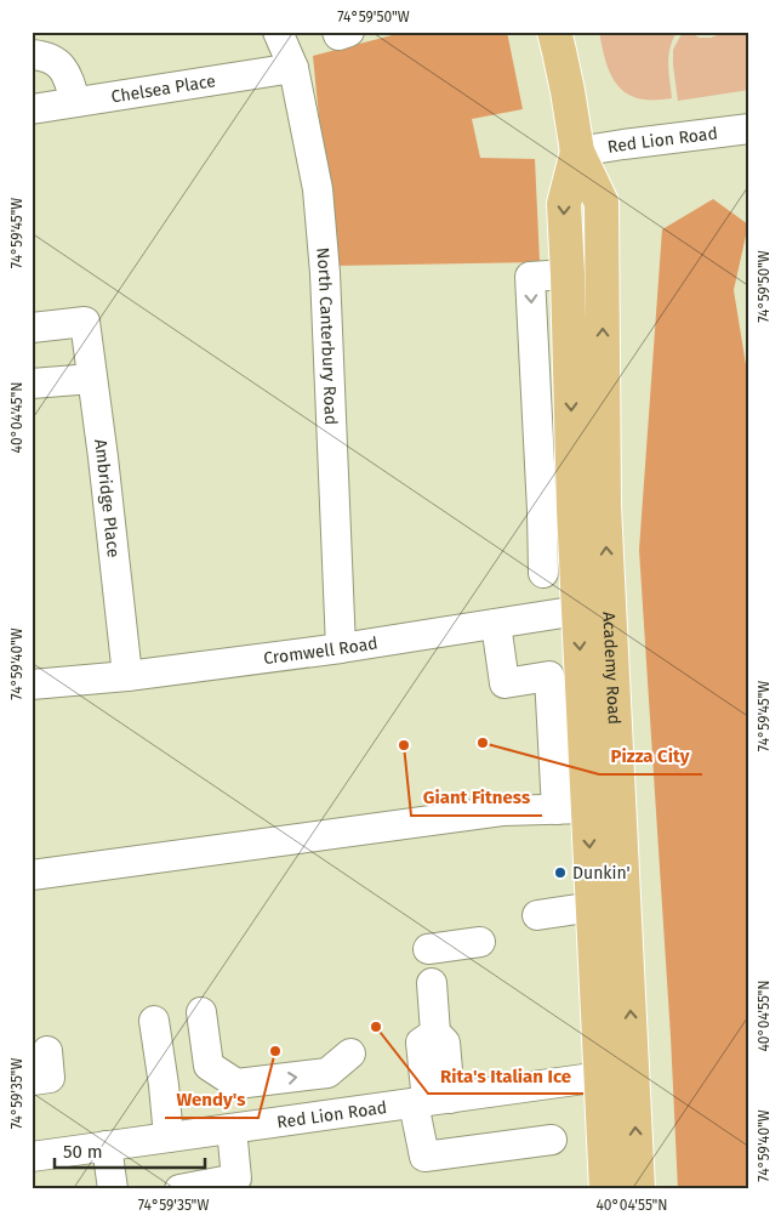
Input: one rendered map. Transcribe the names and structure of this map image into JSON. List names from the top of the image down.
{
  "streets": {
    "main road": ["Academy Road"],
    "street": [
      "Chelsea Place",
      "Red Lion Road",
      "North Canterbury Road",
      "Ambridge Place",
      "Cromwell Road"
    ]
  },
  "crossings": [
    ["Chelsea Place", "North Canterbury Road"],
    ["Red Lion Road", "Academy Road"],
    ["North Canterbury Road", "Cromwell Road"],
    ["Ambridge Place", "Cromwell Road"],
    ["Cromwell Road", "Academy Road"]
  ],
  "places": [
    "Pizza City",
    "Giant Fitness",
    "Dunkin'",
    "Rita's Italian Ice",
    "Wendy's"
  ],
  "scale_bar": "50 m",
  "coordinates": [
    "74°59'50\"W",
    "74°59'45\"W",
    "40°04'45\"N",
    "74°59'40\"W",
    "40°04'55\"N",
    "74°59'35\"W"
  ]
}
